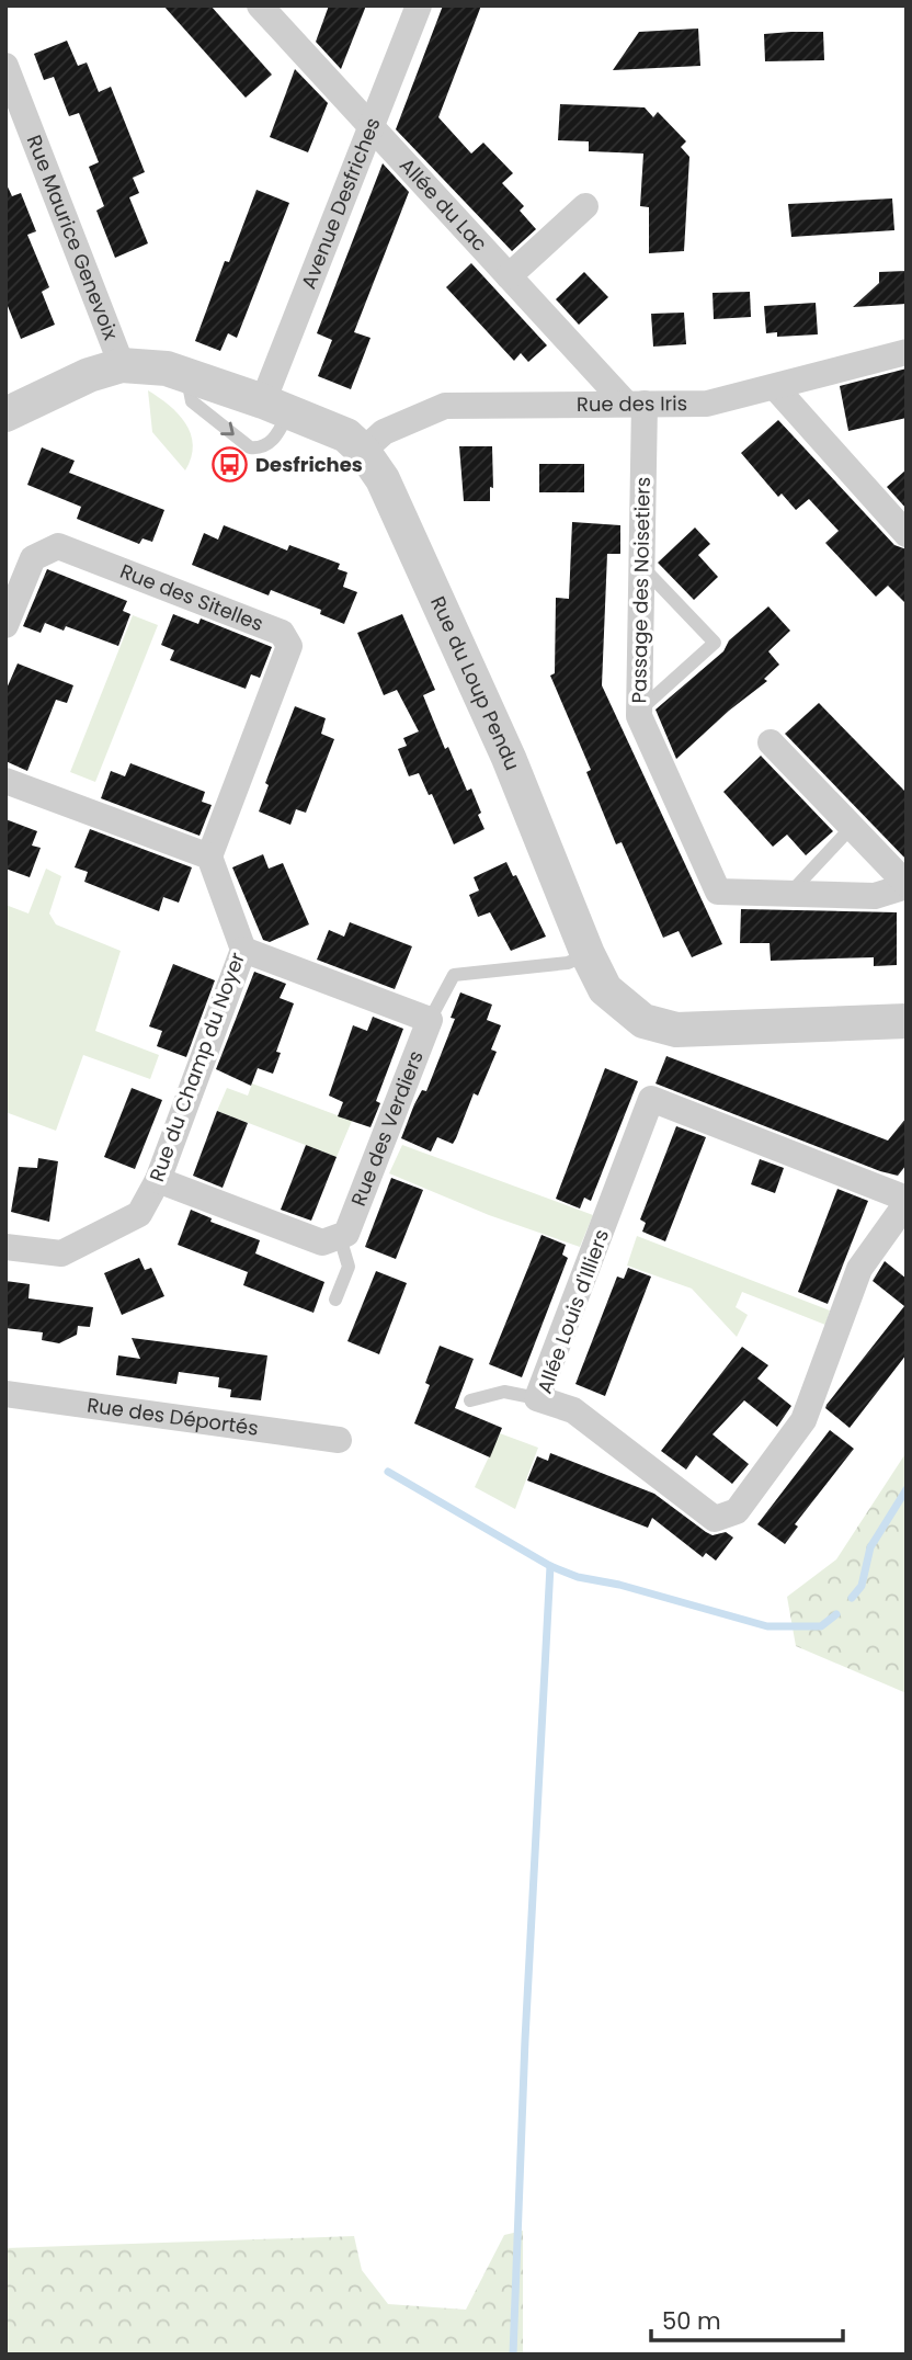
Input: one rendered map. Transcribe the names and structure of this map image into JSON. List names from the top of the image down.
{
  "streets": {
    "street": [
      "Avenue Desfriches",
      "Allée du Lac",
      "Rue Maurice Genevoix",
      "Rue des Iris",
      "Passage des Noisetiers",
      "Rue des Sitelles",
      "Rue du Loup Pendu",
      "Rue du Champ du Noyer",
      "Rue des Verdiers",
      "Allée Louis d'Illiers",
      "Rue des Déportés"
    ]
  },
  "crossings": [
    ["Avenue Desfriches", "Allée du Lac"],
    ["Avenue Desfriches", "Rue du Loup Pendu"],
    ["Allée du Lac", "Rue des Iris"],
    ["Allée du Lac", "Passage des Noisetiers"],
    ["Rue Maurice Genevoix", "Rue du Loup Pendu"],
    ["Rue des Iris", "Passage des Noisetiers"],
    ["Rue des Iris", "Rue du Loup Pendu"],
    ["Rue des Sitelles", "Rue du Champ du Noyer"]
  ],
  "places": {
    "bus stop": ["Desfriches"]
  },
  "scale_bar": "50 m"
}
